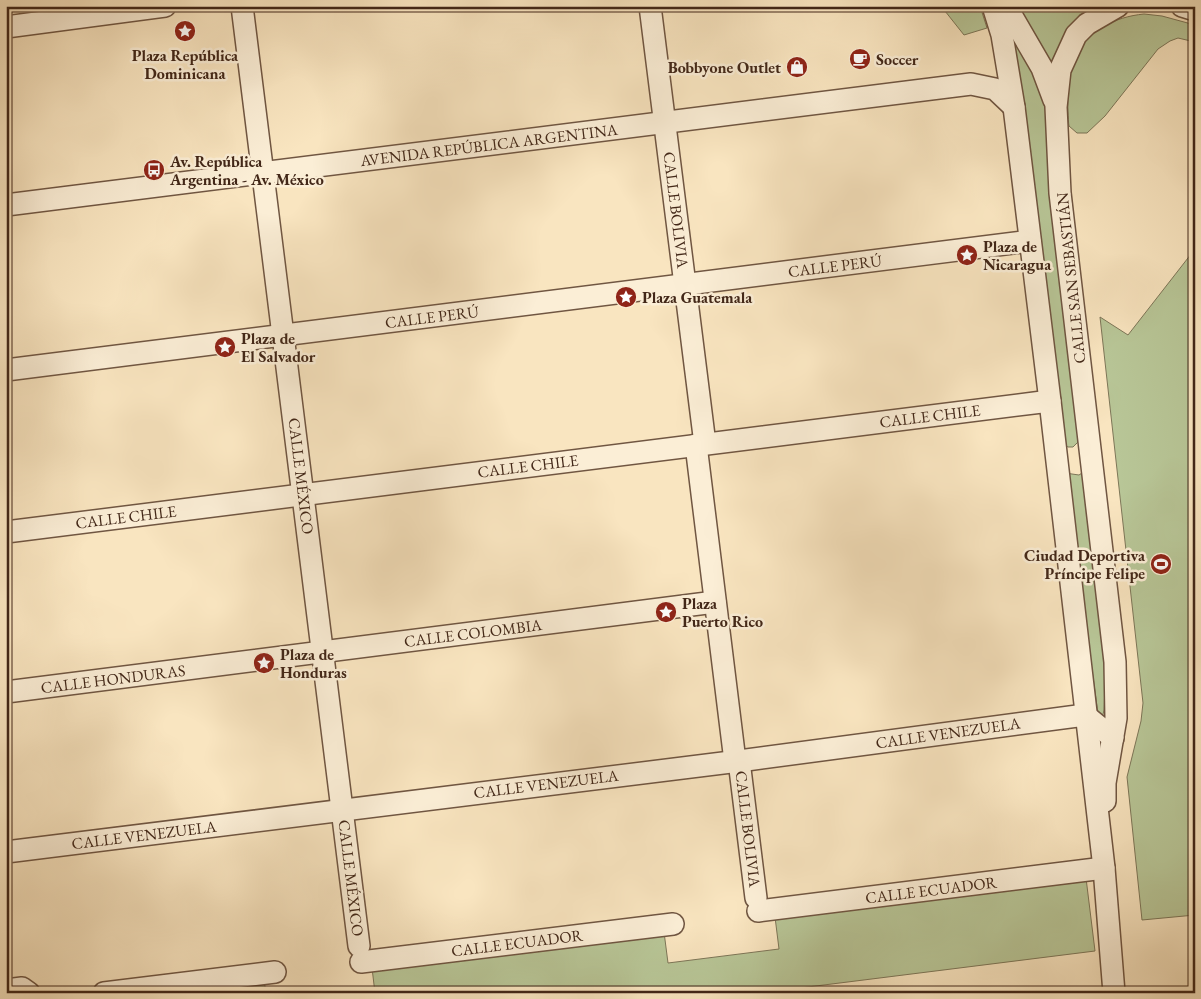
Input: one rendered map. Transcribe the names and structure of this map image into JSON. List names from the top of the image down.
{
  "streets": {
    "street": [
      "AVENIDA REPÚBLICA ARGENTINA",
      "CALLE BOLIVIA",
      "CALLE PERÚ",
      "CALLE SAN SEBASTIÁN",
      "CALLE CHILE",
      "CALLE MÉXICO",
      "CALLE COLOMBIA",
      "CALLE HONDURAS",
      "CALLE VENEZUELA",
      "CALLE ECUADOR"
    ]
  },
  "crossings": [
    ["AVENIDA REPÚBLICA ARGENTINA", "CALLE BOLIVIA"],
    ["AVENIDA REPÚBLICA ARGENTINA", "CALLE SAN SEBASTIÁN"],
    ["AVENIDA REPÚBLICA ARGENTINA", "CALLE MÉXICO"],
    ["CALLE BOLIVIA", "CALLE PERÚ"],
    ["CALLE BOLIVIA", "CALLE CHILE"],
    ["CALLE BOLIVIA", "CALLE COLOMBIA"],
    ["CALLE BOLIVIA", "CALLE VENEZUELA"],
    ["CALLE BOLIVIA", "CALLE ECUADOR"],
    ["CALLE PERÚ", "CALLE SAN SEBASTIÁN"],
    ["CALLE PERÚ", "CALLE MÉXICO"],
    ["CALLE SAN SEBASTIÁN", "CALLE CHILE"],
    ["CALLE SAN SEBASTIÁN", "CALLE VENEZUELA"],
    ["CALLE SAN SEBASTIÁN", "CALLE ECUADOR"],
    ["CALLE CHILE", "CALLE MÉXICO"],
    ["CALLE MÉXICO", "CALLE COLOMBIA"],
    ["CALLE MÉXICO", "CALLE HONDURAS"],
    ["CALLE MÉXICO", "CALLE VENEZUELA"],
    ["CALLE MÉXICO", "CALLE ECUADOR"],
    ["CALLE COLOMBIA", "CALLE HONDURAS"]
  ],
  "places": {
    "place": [
      "Plaza República Dominicana",
      "Plaza de Nicaragua",
      "Plaza Guatemala",
      "Plaza de El Salvador",
      "Plaza Puerto Rico",
      "Plaza de Honduras"
    ],
    "cafe": ["Soccer"],
    "shop": ["Bobbyone Outlet"],
    "bus stop": ["Av. República Argentina - Av. México"],
    "sports": ["Ciudad Deportiva Príncipe Felipe"]
  }
}
